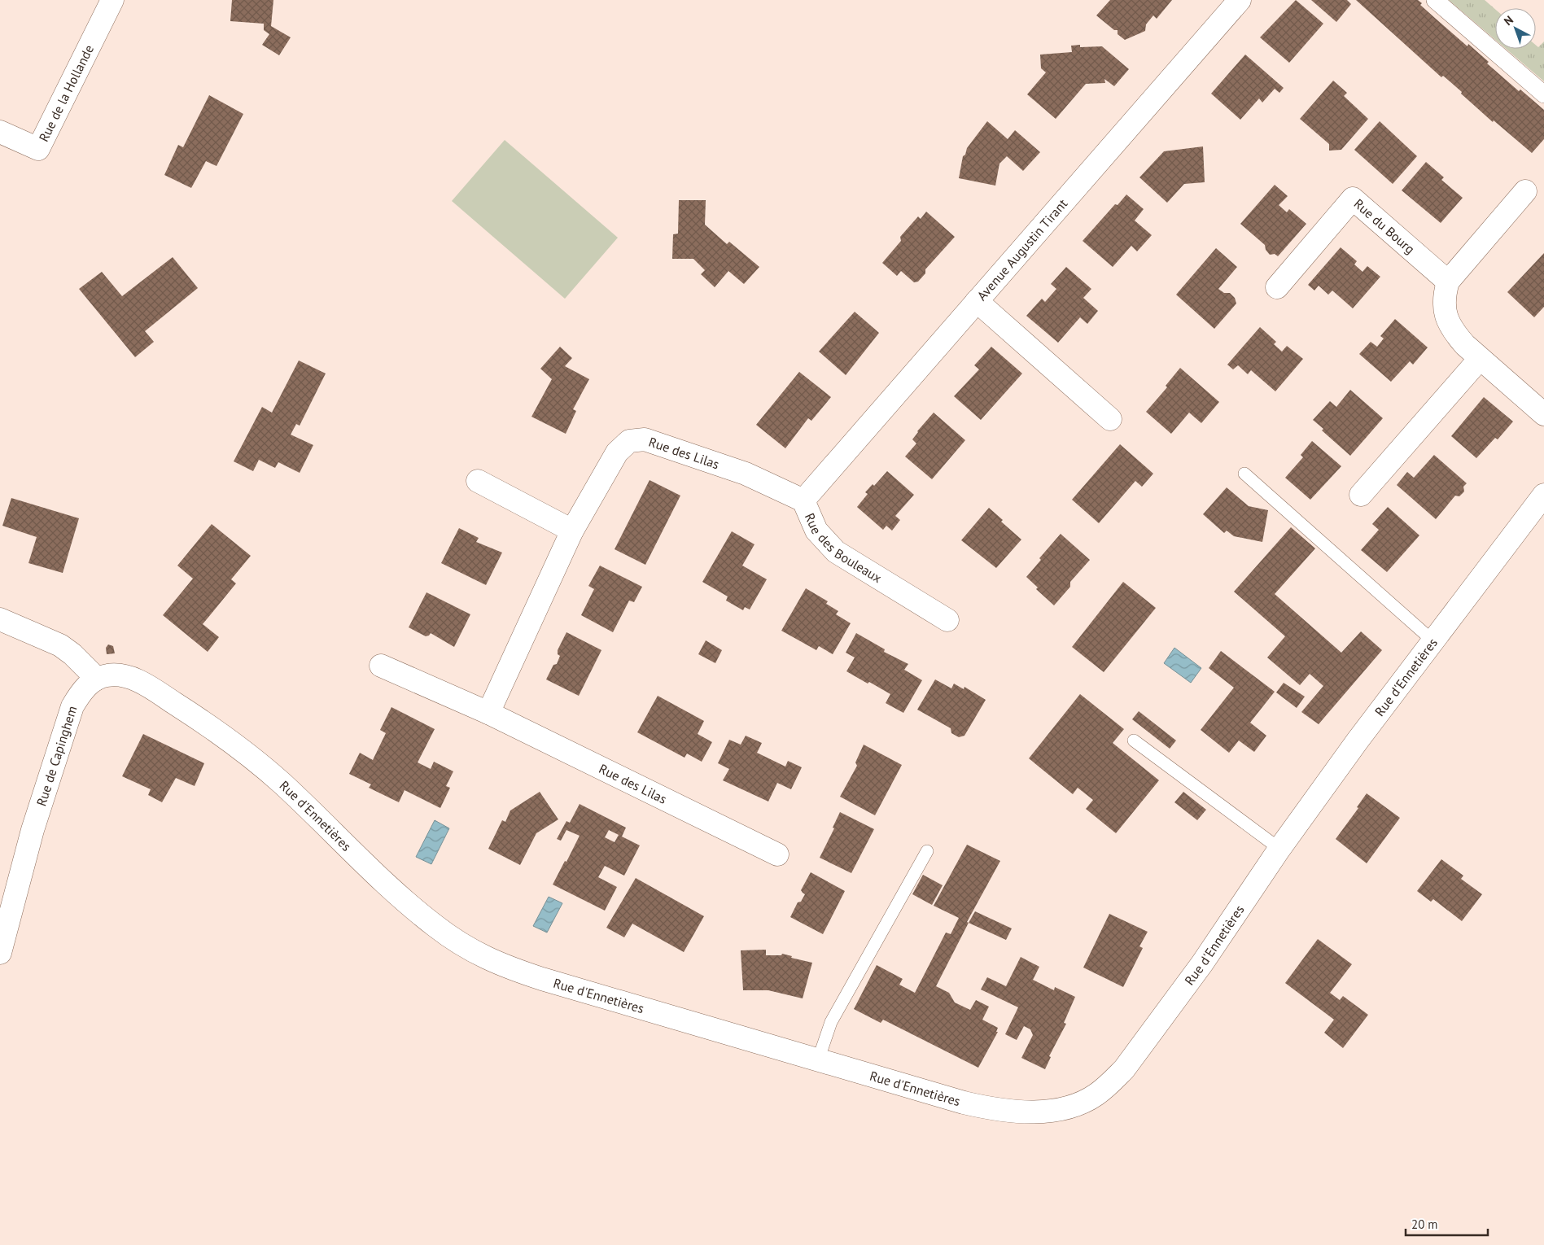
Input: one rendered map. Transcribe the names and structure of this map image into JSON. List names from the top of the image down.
{
  "streets": {
    "street": [
      "Rue de la Hollande",
      "Rue du Bourg",
      "Avenue Augustin Tirant",
      "Rue des Lilas",
      "Rue des Bouleaux",
      "Rue d'Ennetières",
      "Rue de Capinghem"
    ]
  },
  "crossings": [
    ["Avenue Augustin Tirant", "Rue des Bouleaux"],
    ["Rue des Lilas", "Rue des Bouleaux"],
    ["Rue d'Ennetières", "Rue de Capinghem"]
  ],
  "scale_bar": "20 m",
  "north": "top left"
}
